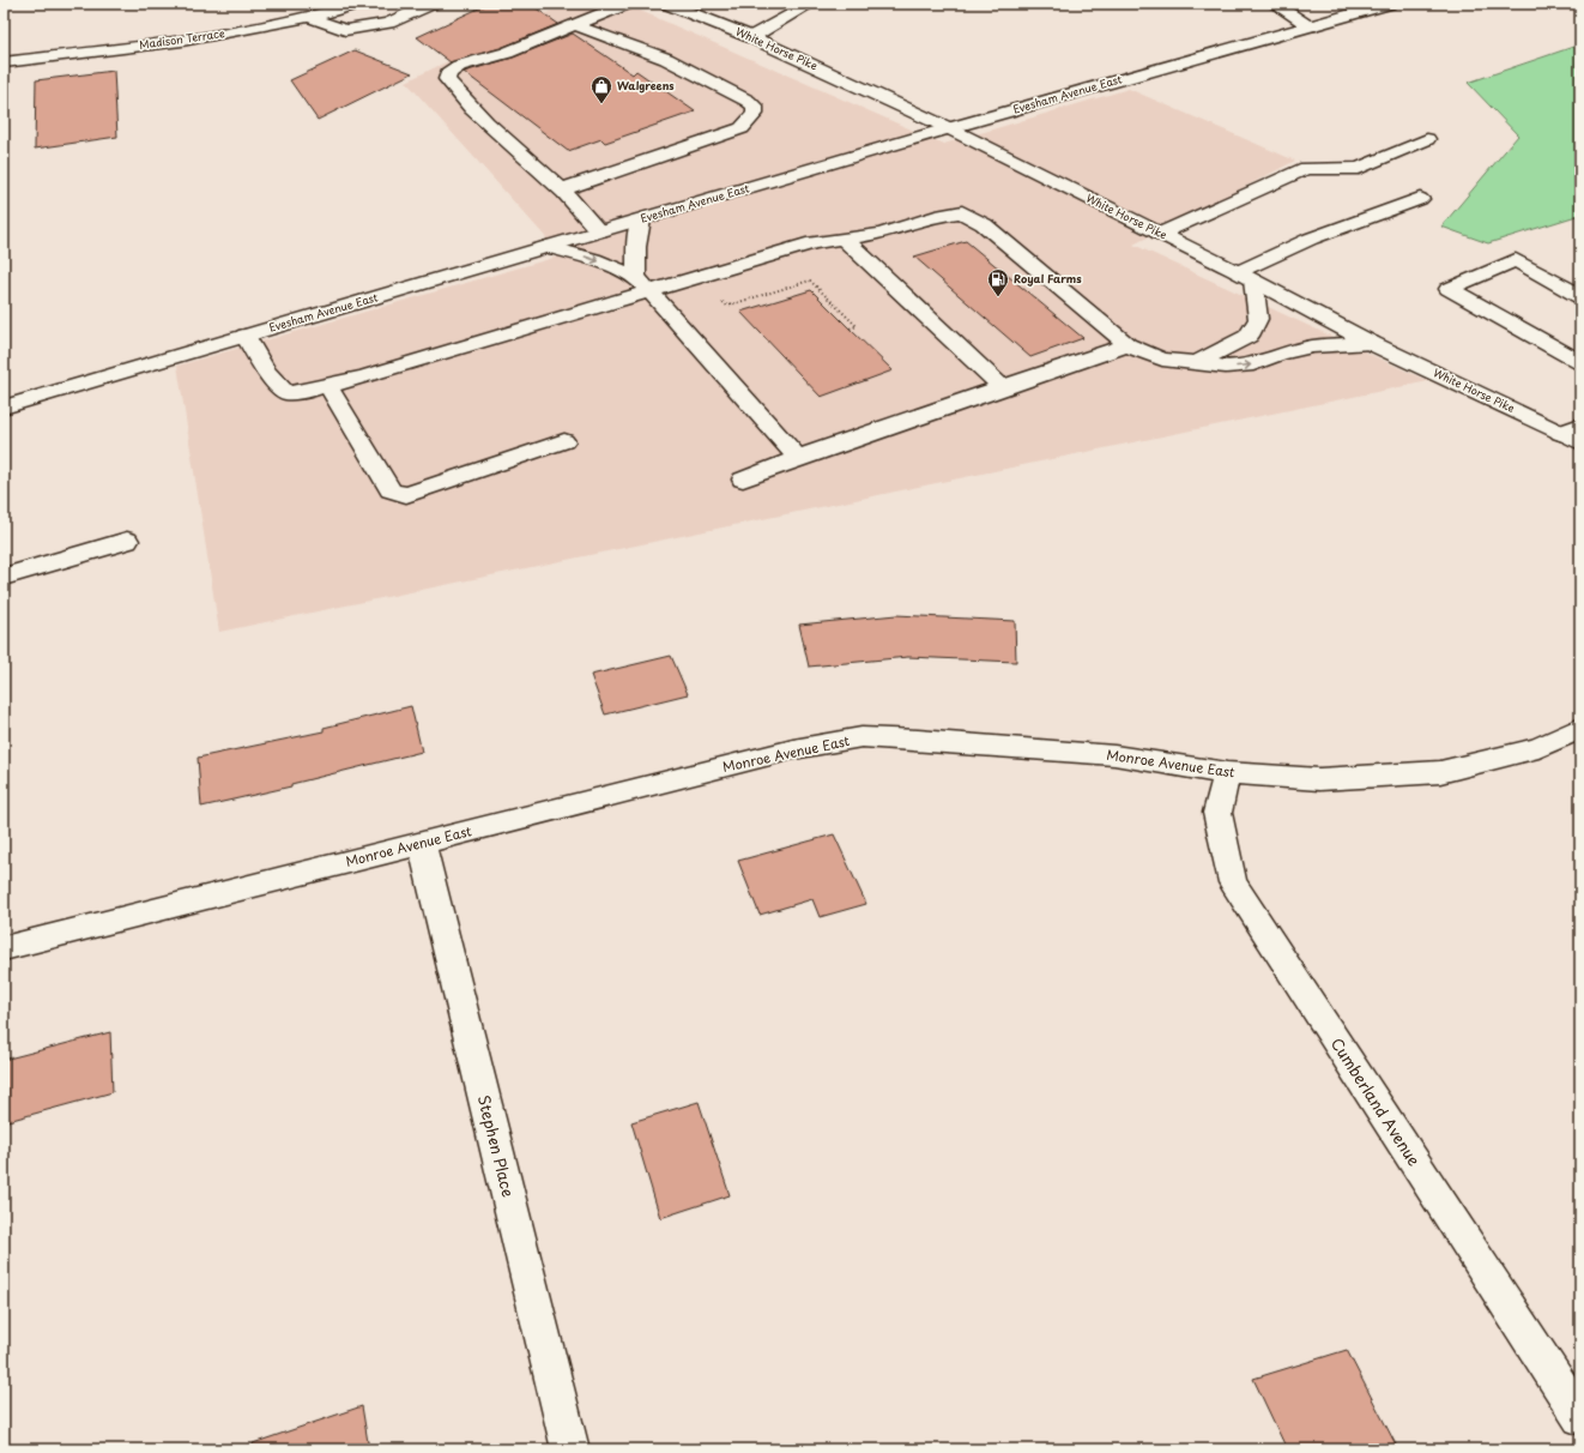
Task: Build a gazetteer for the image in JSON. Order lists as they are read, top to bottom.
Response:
{
  "streets": {
    "main road": [
      "Madison Terrace",
      "White Horse Pike",
      "Evesham Avenue East",
      "Monroe Avenue East",
      "Cumberland Avenue",
      "Stephen Place"
    ]
  },
  "crossings": [
    ["White Horse Pike", "Evesham Avenue East"],
    ["Monroe Avenue East", "Cumberland Avenue"],
    ["Monroe Avenue East", "Stephen Place"]
  ],
  "places": {
    "shop": ["Walgreens"],
    "fuel station": ["Royal Farms"]
  }
}
